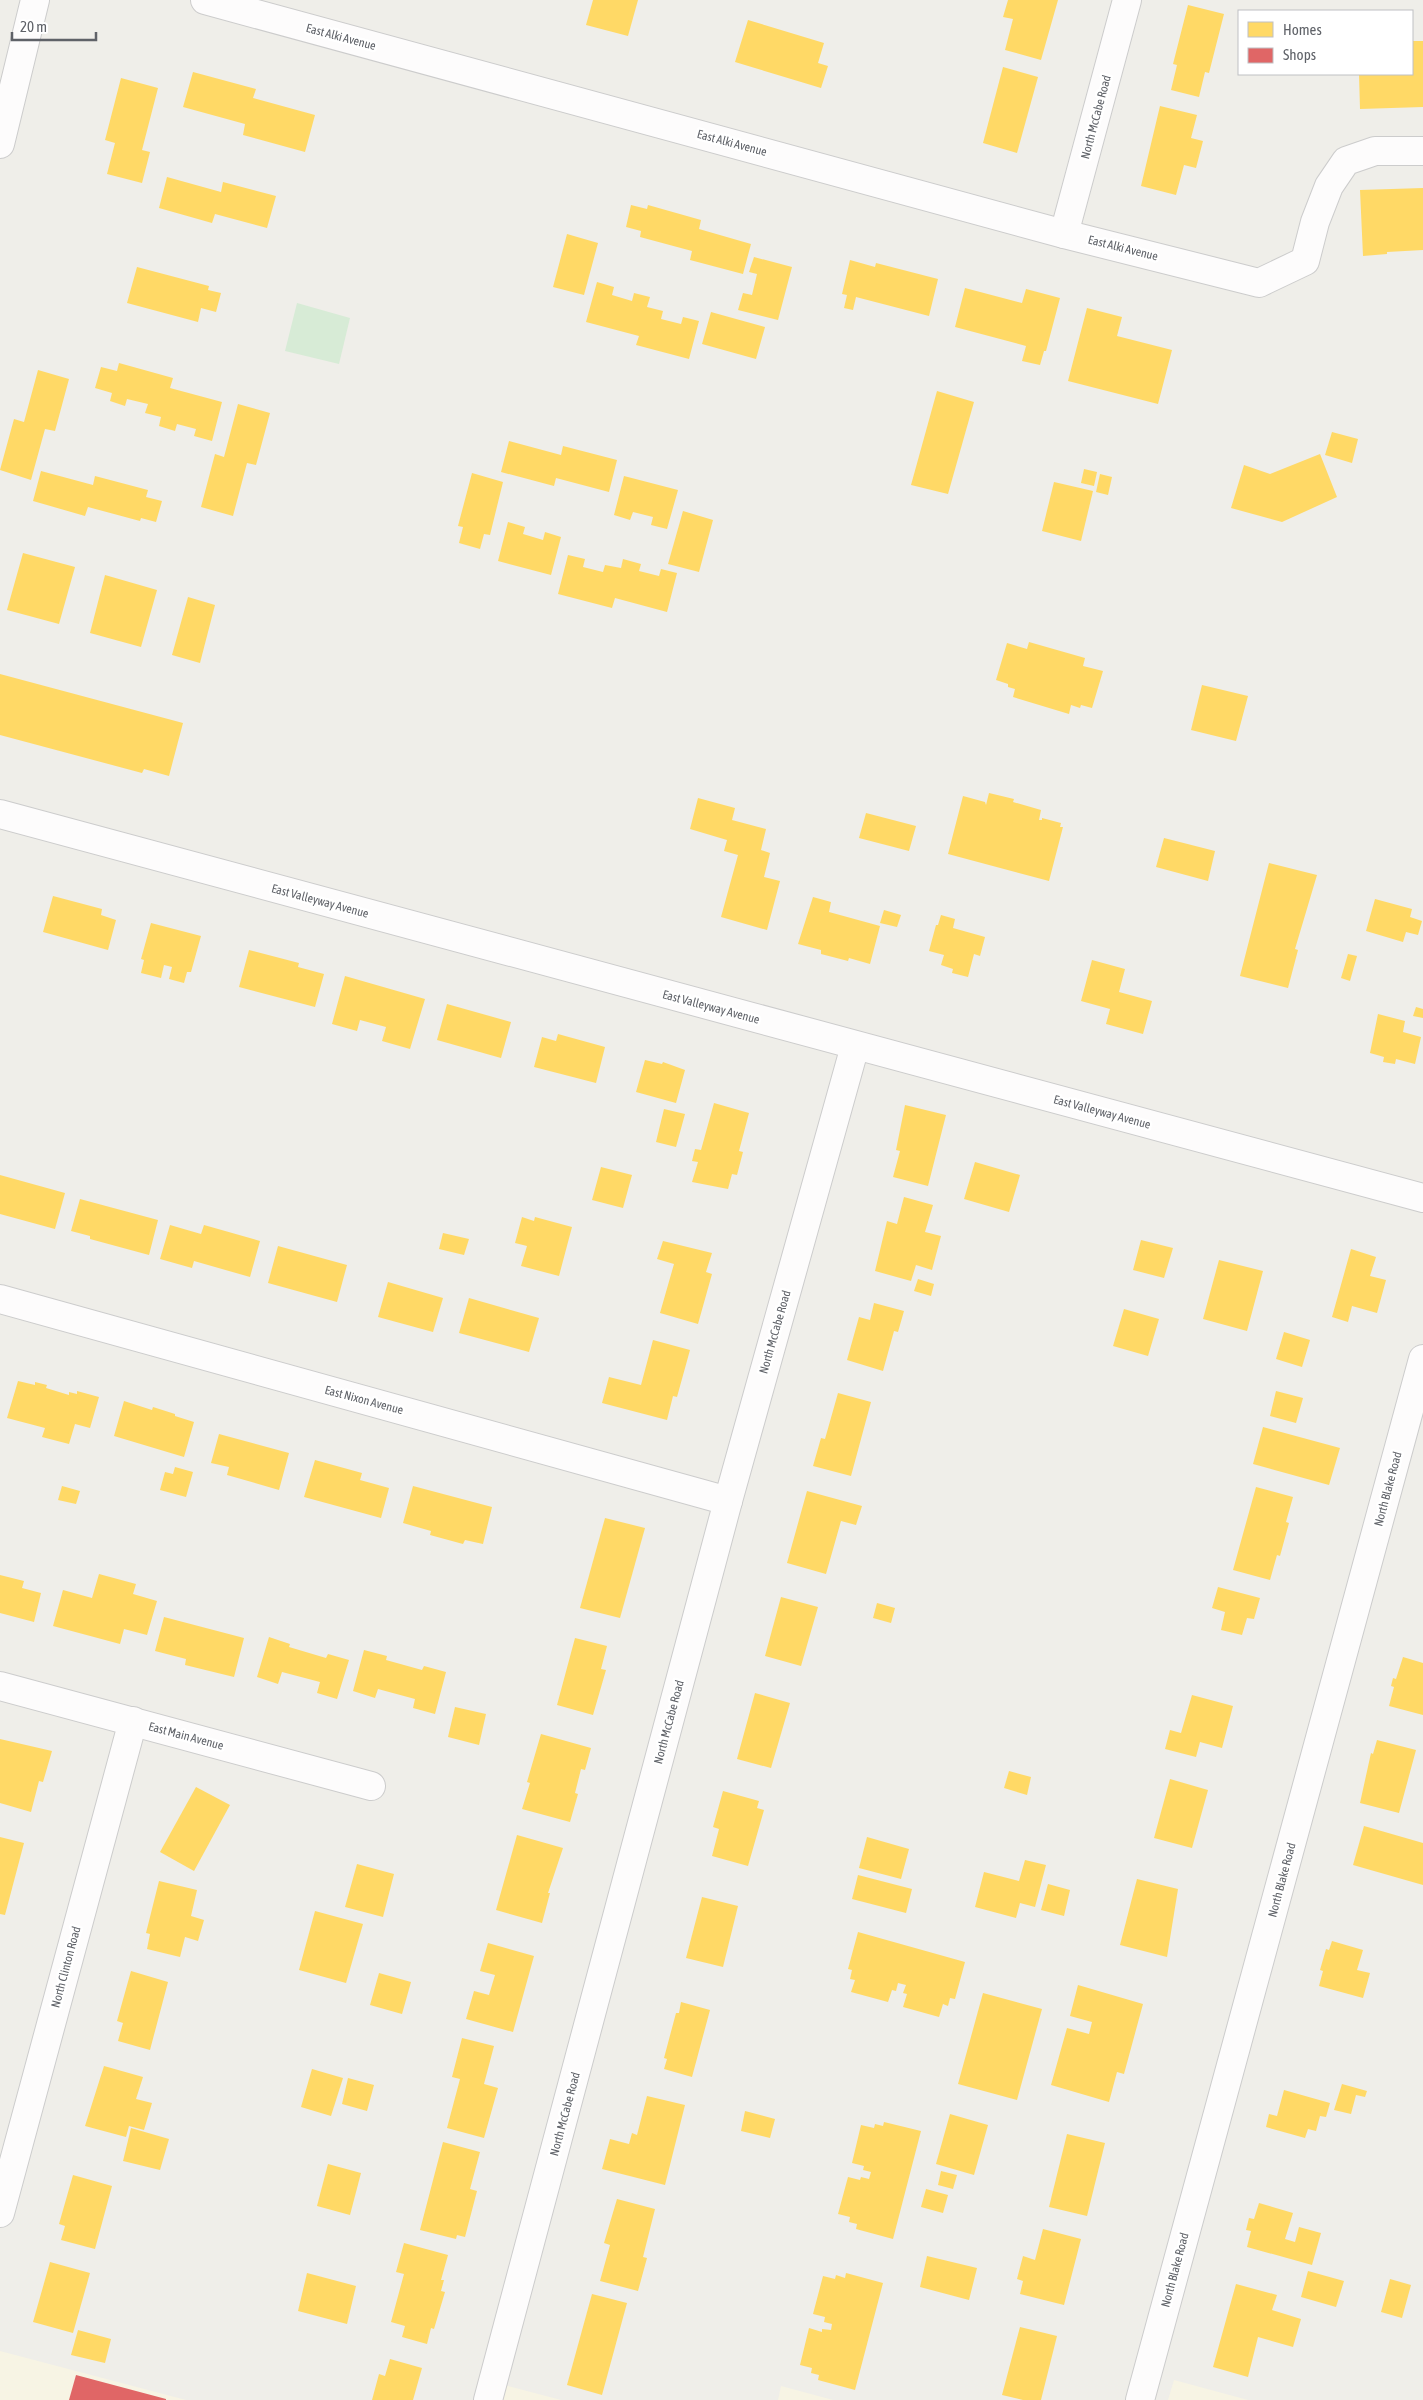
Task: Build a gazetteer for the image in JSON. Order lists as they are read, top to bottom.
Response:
{
  "streets": {
    "street": [
      "East Alki Avenue",
      "North McCabe Road",
      "East Valleyway Avenue",
      "East Nixon Avenue",
      "North Blake Road",
      "East Main Avenue",
      "North Clinton Road"
    ]
  },
  "crossings": [
    ["East Alki Avenue", "North McCabe Road"],
    ["North McCabe Road", "East Valleyway Avenue"],
    ["North McCabe Road", "East Nixon Avenue"],
    ["East Main Avenue", "North Clinton Road"]
  ],
  "legend": ["Homes", "Shops"],
  "scale_bar": "20 m"
}
